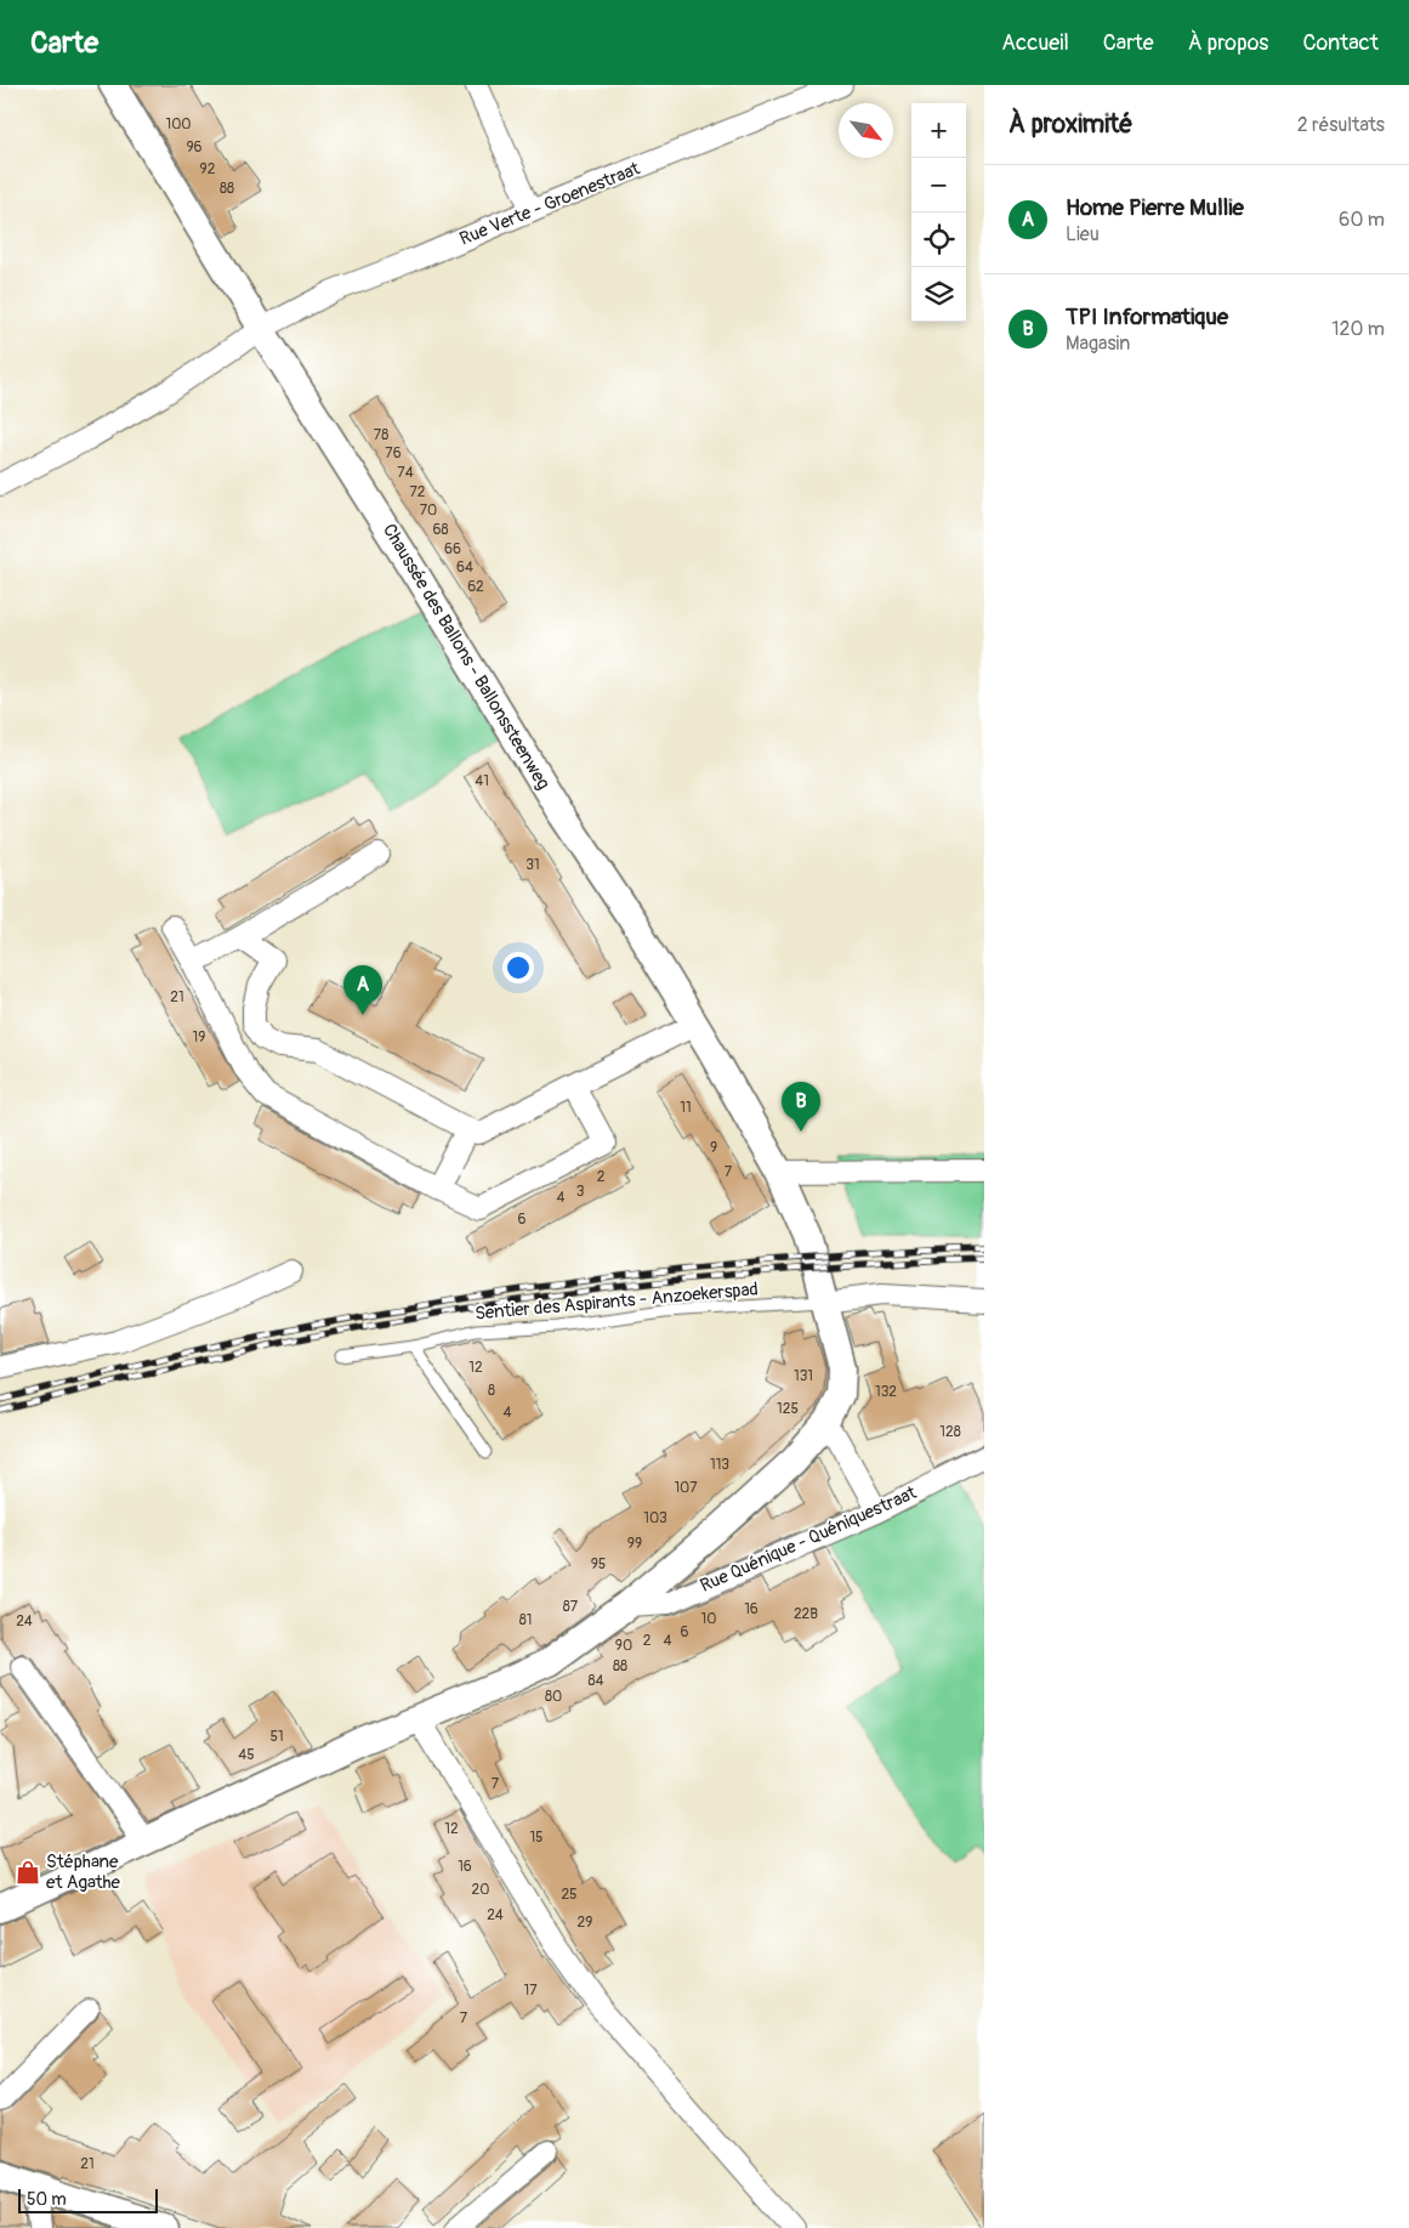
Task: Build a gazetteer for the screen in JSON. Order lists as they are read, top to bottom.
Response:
{
  "streets": {
    "street": ["Rue Verte - Groenestraat", "Chaussée des Ballons - Ballonssteenweg", "Rue Quénique - Quéniquestraat"],
    "lane": ["Sentier des Aspirants - Anzoekerspad"]
  },
  "crossings": [
    ["Rue Verte - Groenestraat", "Chaussée des Ballons - Ballonssteenweg"],
    ["Chaussée des Ballons - Ballonssteenweg", "Sentier des Aspirants - Anzoekerspad"],
    ["Chaussée des Ballons - Ballonssteenweg", "Rue Quénique - Quéniquestraat"]
  ],
  "places": {
    "shop": ["Stéphane et Agathe"]
  },
  "house_numbers": [
    "100",
    "96",
    "92",
    "88",
    "78",
    "76",
    "74",
    "72",
    "70",
    "68",
    "66",
    "64",
    "62",
    "41",
    "31",
    "21",
    "19",
    "11",
    "9",
    "7",
    "2",
    "3",
    "4",
    "6",
    "12",
    "131",
    "8",
    "132",
    "125",
    "4",
    "128",
    "113",
    "107",
    "103",
    "99",
    "95",
    "87",
    "16",
    "22B",
    "10",
    "81",
    "24",
    "6",
    "2",
    "4",
    "90",
    "88",
    "84",
    "80",
    "51",
    "45",
    "7",
    "12",
    "15",
    "16",
    "20",
    "25",
    "24",
    "29",
    "17",
    "7",
    "21"
  ],
  "scale_bar": "50 m",
  "north": "bottom right",
  "page": {
    "header": "Carte",
    "nav": [
      "Accueil",
      "Carte",
      "À propos",
      "Contact"
    ],
    "heading": ["À proximité", "2 résultats"],
    "map_buttons": ["+", "−"],
    "list": [
      {
        "mark": "A",
        "name": "Home Pierre Mullie",
        "note": "Lieu",
        "value": "60 m"
      },
      {
        "mark": "B",
        "name": "TPI Informatique",
        "note": "Magasin",
        "value": "120 m"
      }
    ],
    "pins": ["A", "B"],
    "scale": "50 m"
  }
}
